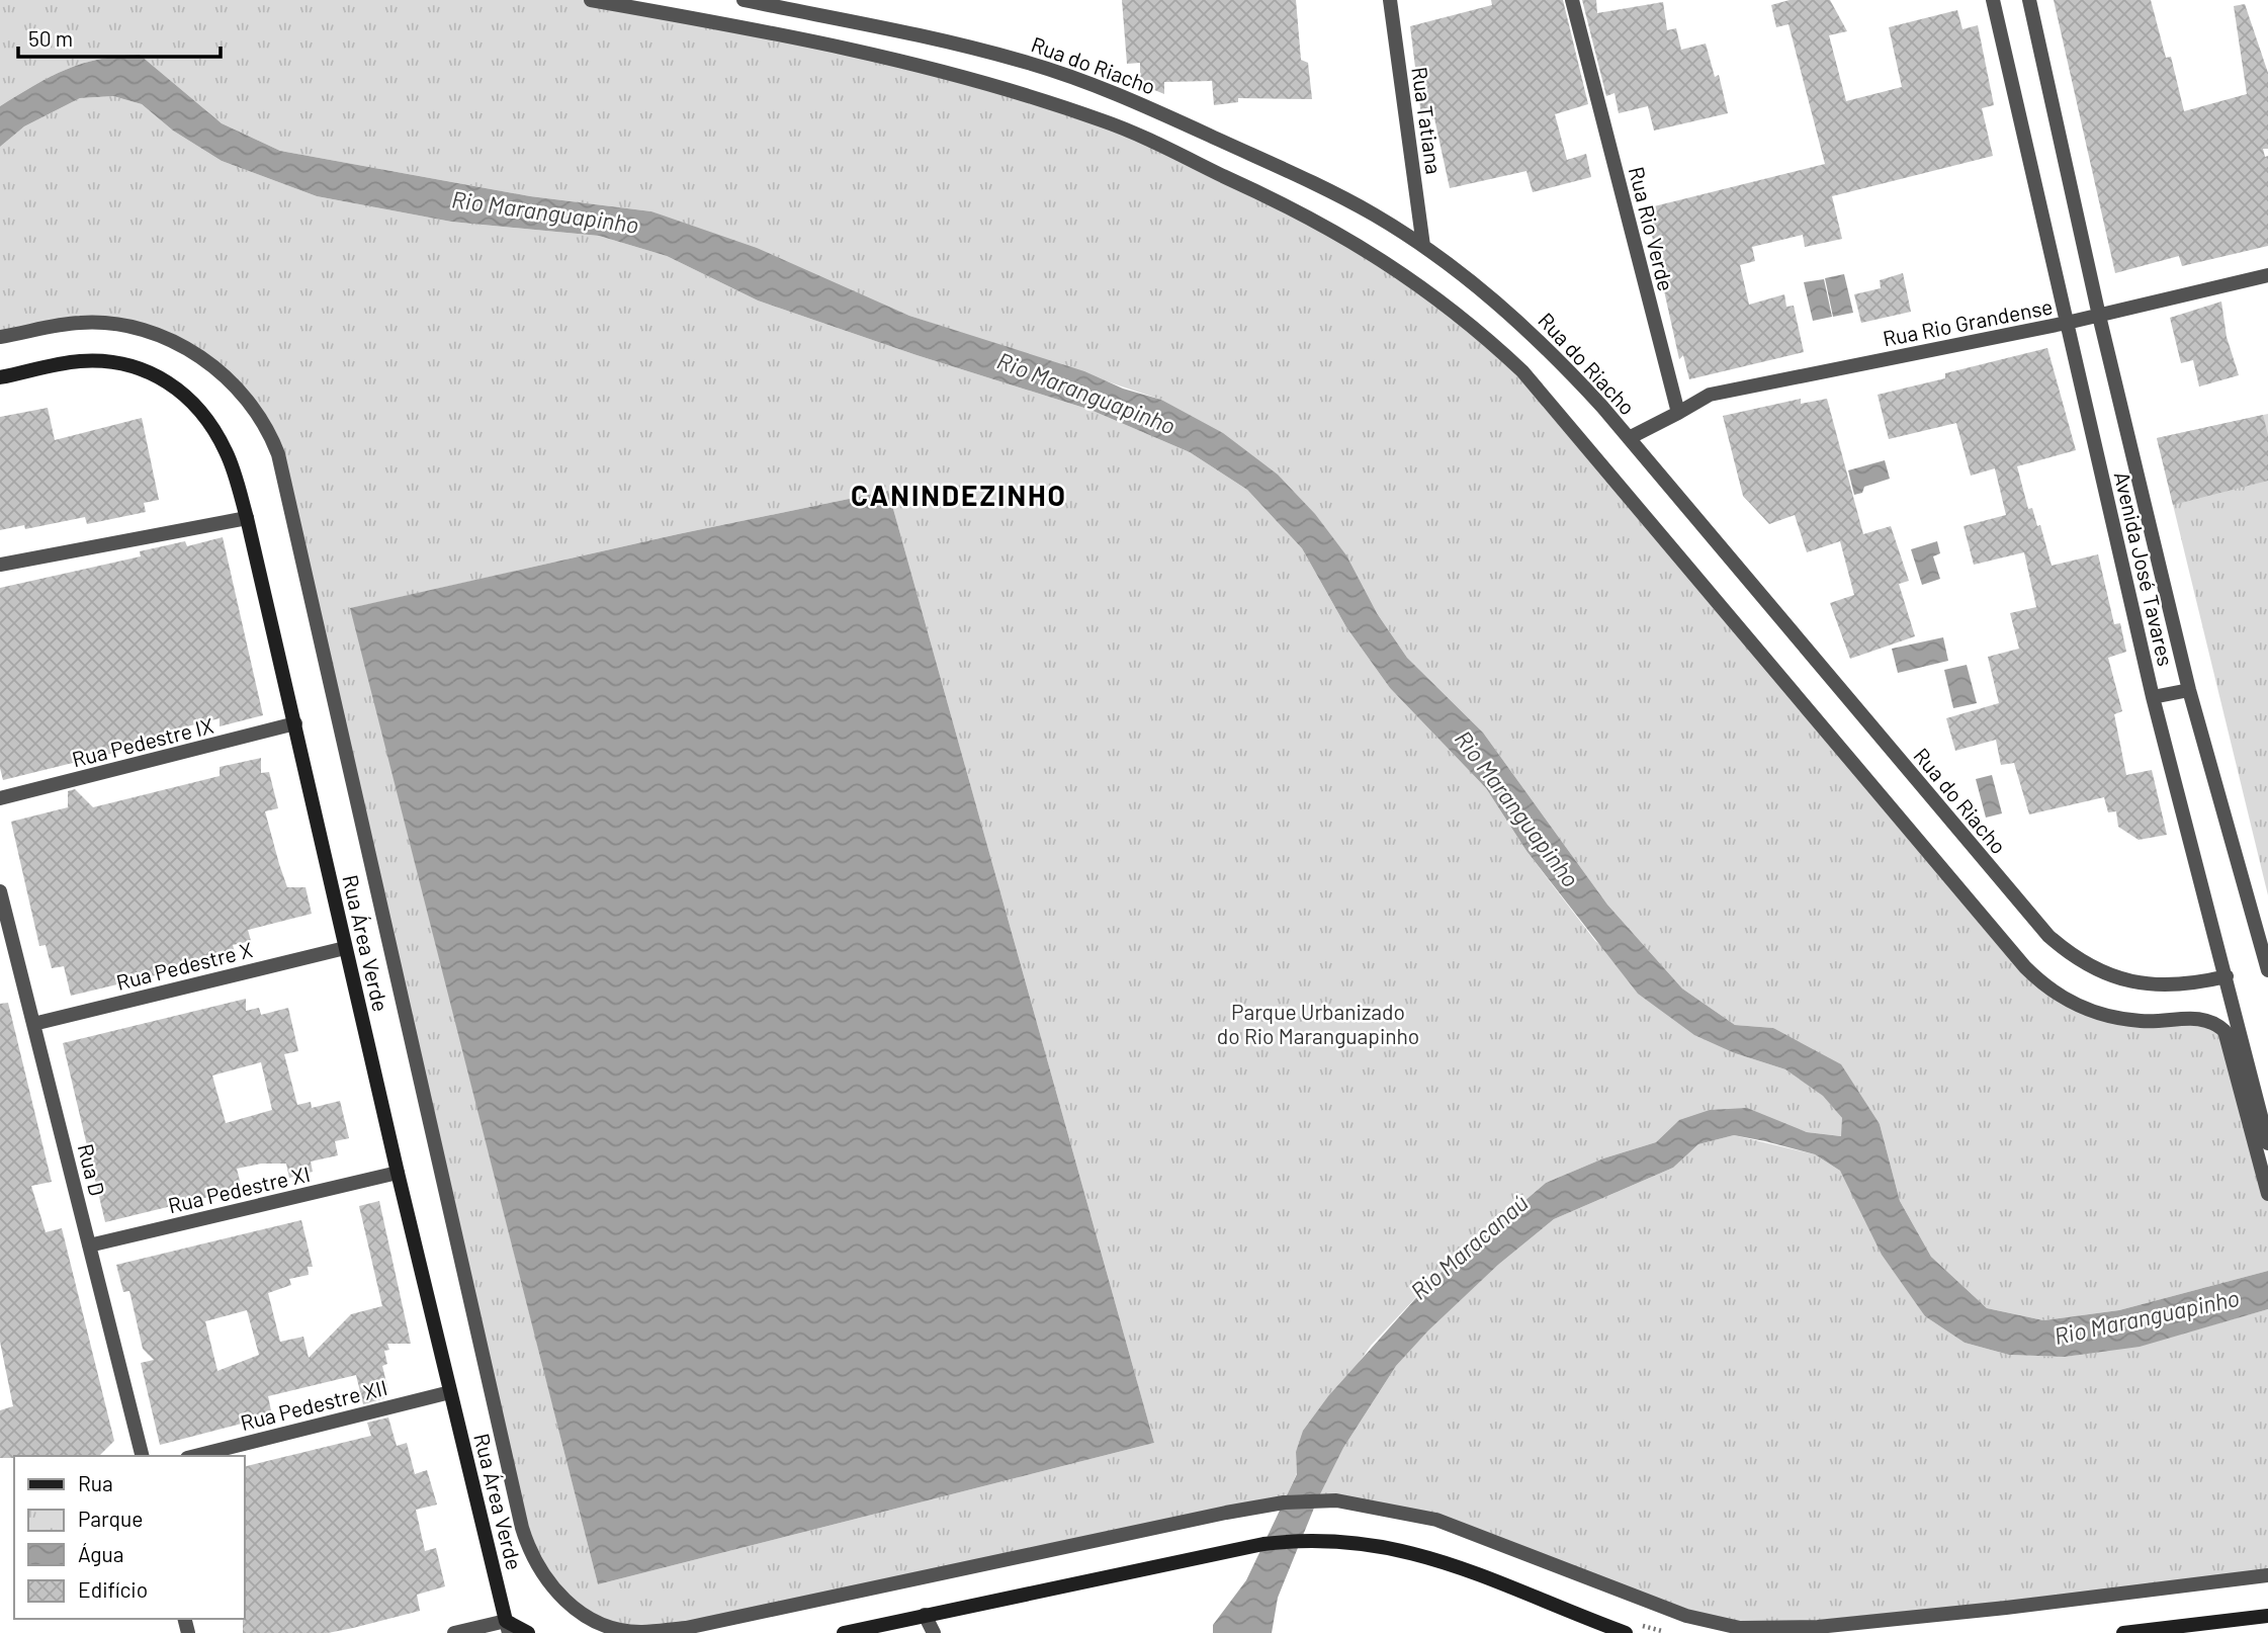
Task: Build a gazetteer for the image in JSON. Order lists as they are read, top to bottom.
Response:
{
  "streets": {
    "main road": ["Rua Área Verde"],
    "street": [
      "Rua do Riacho",
      "Rua Tatiana",
      "Rua Rio Verde",
      "Rua Rio Grandense",
      "Avenida José Tavares",
      "Rua Pedestre IX",
      "Rua Pedestre X",
      "Rua D",
      "Rua Pedestre XI",
      "Rua Pedestre XII"
    ]
  },
  "crossings": [
    ["Rua do Riacho", "Rua Tatiana"],
    ["Rua do Riacho", "Avenida José Tavares"],
    ["Rua Rio Verde", "Rua Rio Grandense"],
    ["Rua Rio Grandense", "Avenida José Tavares"],
    ["Rua Pedestre IX", "Rua Área Verde"],
    ["Rua Área Verde", "Rua Pedestre X"],
    ["Rua Área Verde", "Rua Pedestre XI"],
    ["Rua Área Verde", "Rua Pedestre XII"],
    ["Rua Pedestre X", "Rua D"],
    ["Rua D", "Rua Pedestre XI"]
  ],
  "districts": ["CANINDEZINHO"],
  "water": ["Rio Maranguapinho", "Rio Maracanaú"],
  "parks": ["Parque Urbanizado do Rio Maranguapinho"],
  "legend": [
    "Rua",
    "Parque",
    "Água",
    "Edifício"
  ],
  "scale_bar": "50 m"
}
